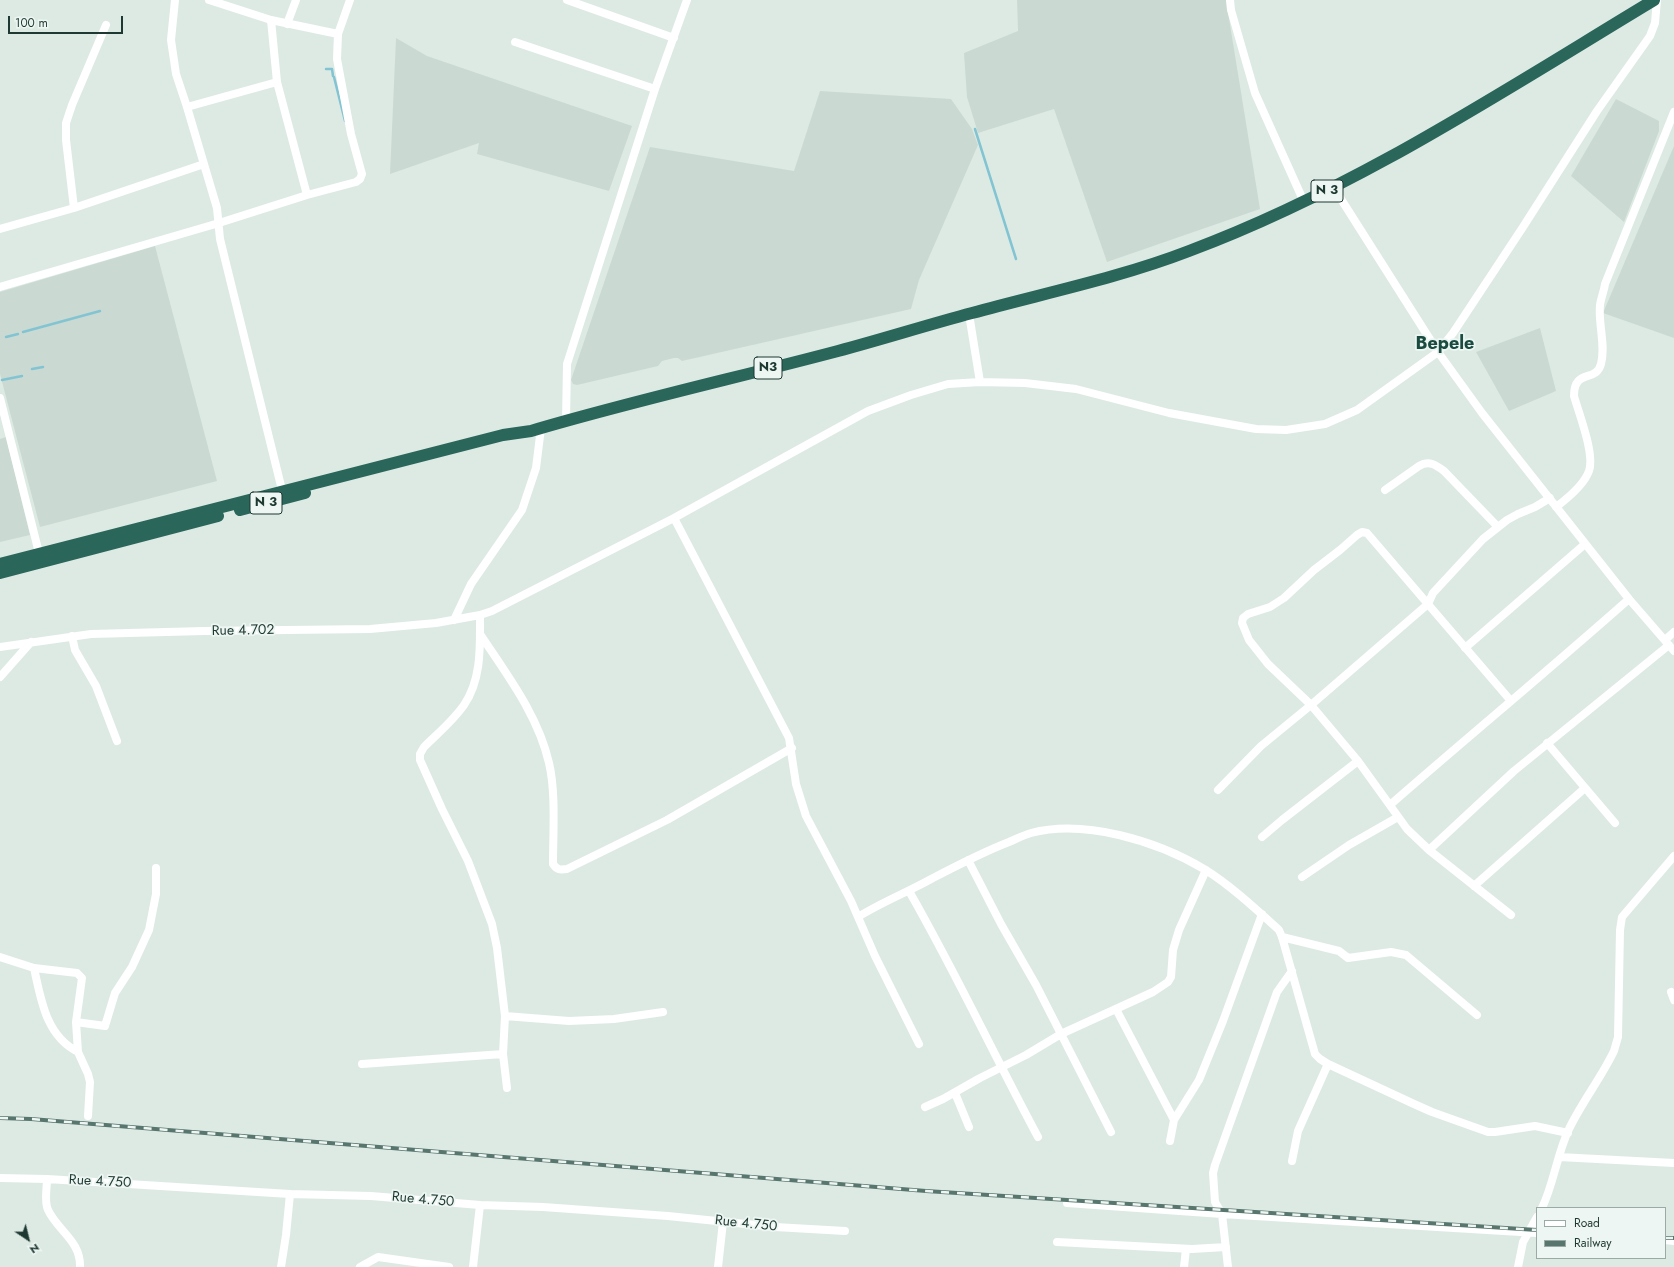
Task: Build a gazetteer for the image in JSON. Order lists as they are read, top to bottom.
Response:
{
  "streets": {
    "highway": ["N 3", "N3"],
    "street": ["Rue 4.702", "Rue 4.750"]
  },
  "crossings": [
    ["N 3", "N3"],
    ["N 3", "Rue 4.702"]
  ],
  "districts": ["Bepele"],
  "legend": ["Road", "Railway"],
  "scale_bar": "100 m",
  "north": "bottom right"
}
